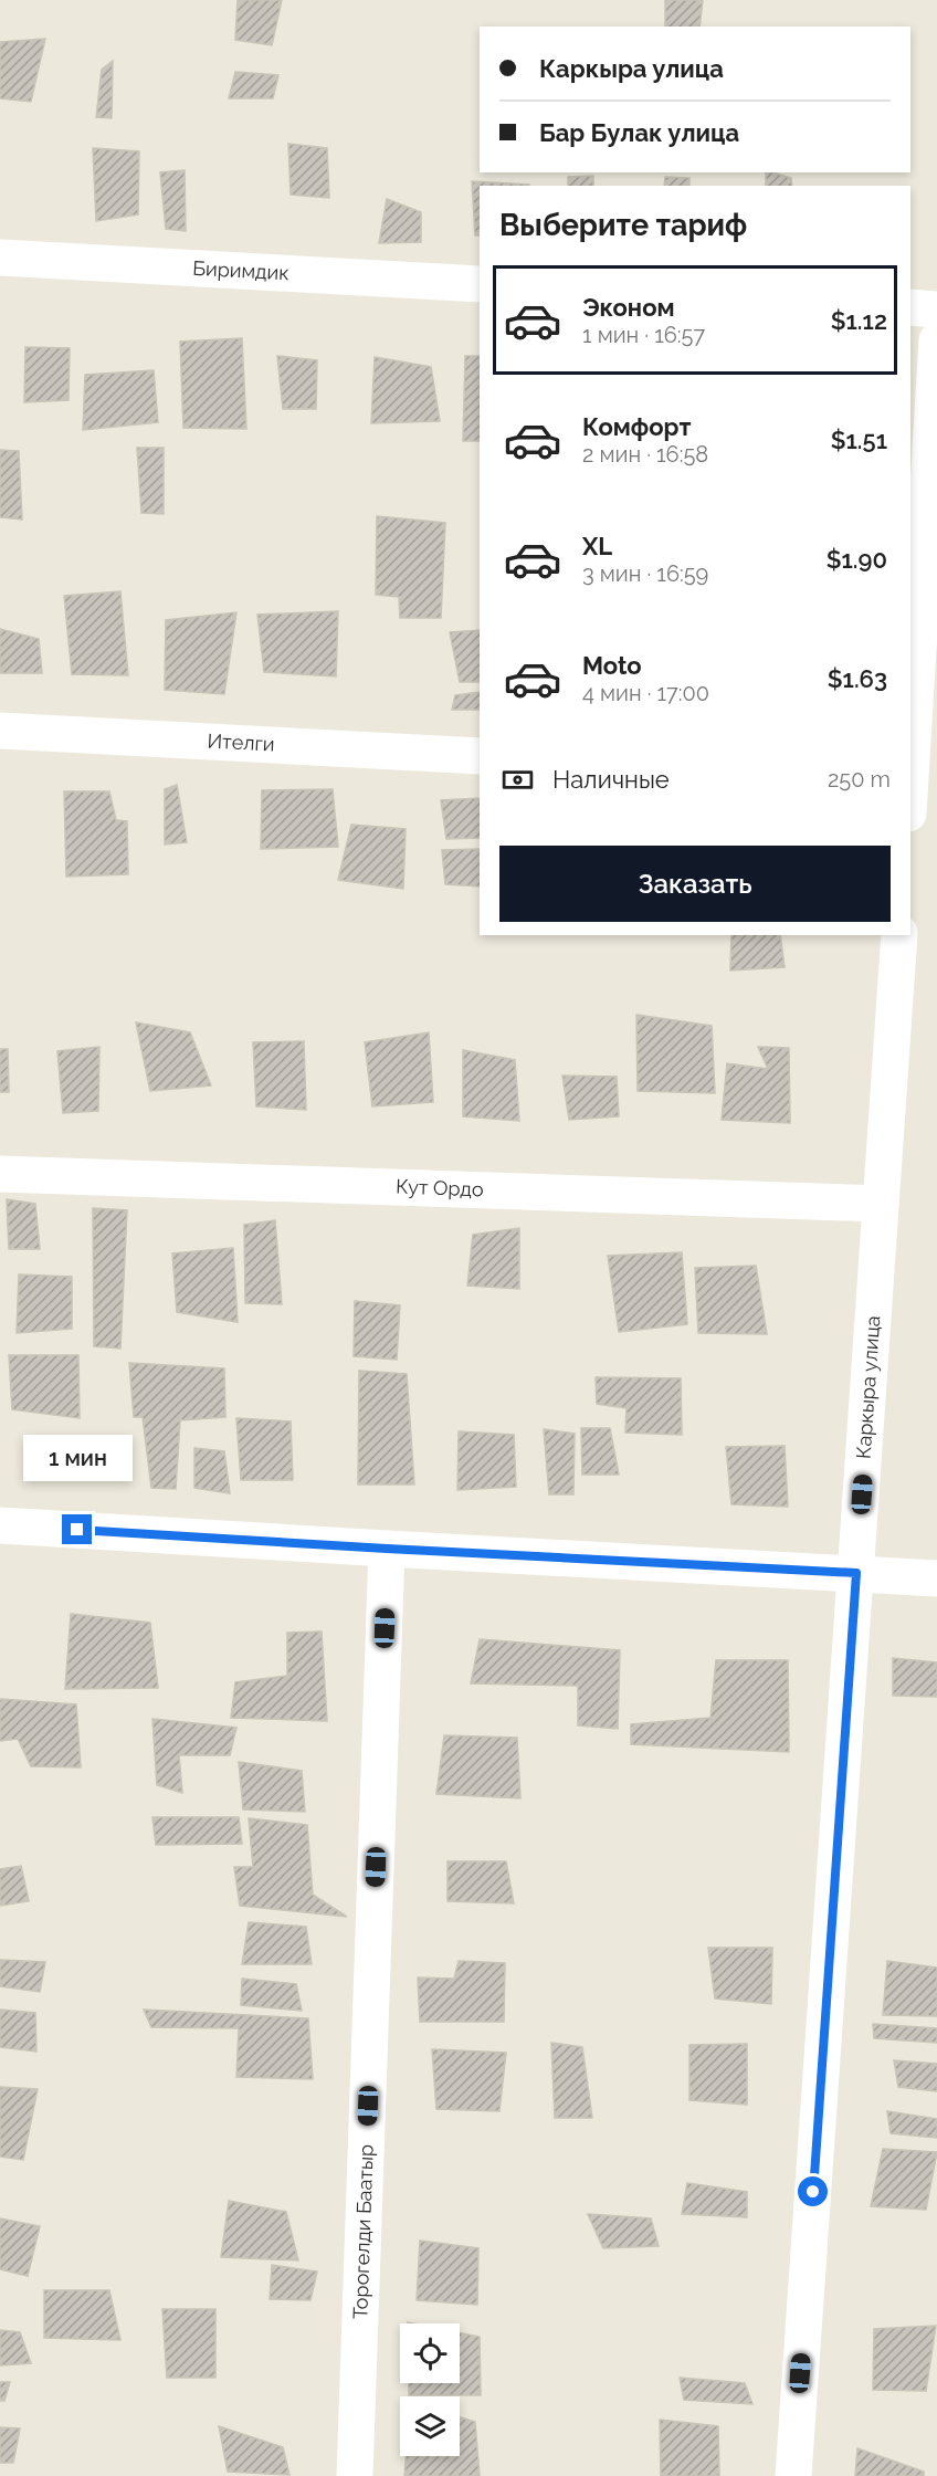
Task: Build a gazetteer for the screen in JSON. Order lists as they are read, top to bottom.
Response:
{
  "streets": {
    "street": [
      "Биримдик",
      "Ителги",
      "Кут Ордо",
      "Каркыра улица",
      "Торогелди Баатыр"
    ]
  },
  "crossings": [
    ["Кут Ордо", "Каркыра улица"]
  ],
  "page": {
    "banner": ["Каркыра улица", "Бар Булак улица"],
    "heading": "Выберите тариф",
    "list": [
      {
        "name": "Эконом",
        "note": "1 мин · 16:57",
        "value": "$1.12"
      },
      {
        "name": "Комфорт",
        "note": "2 мин · 16:58",
        "value": "$1.51"
      },
      {
        "name": "XL",
        "note": "3 мин · 16:59",
        "value": "$1.90"
      },
      {
        "name": "Moto",
        "note": "4 мин · 17:00",
        "value": "$1.63"
      }
    ],
    "pay": ["Наличные", "250 m"],
    "buttons": "Заказать",
    "bubble": "1 мин"
  }
}
